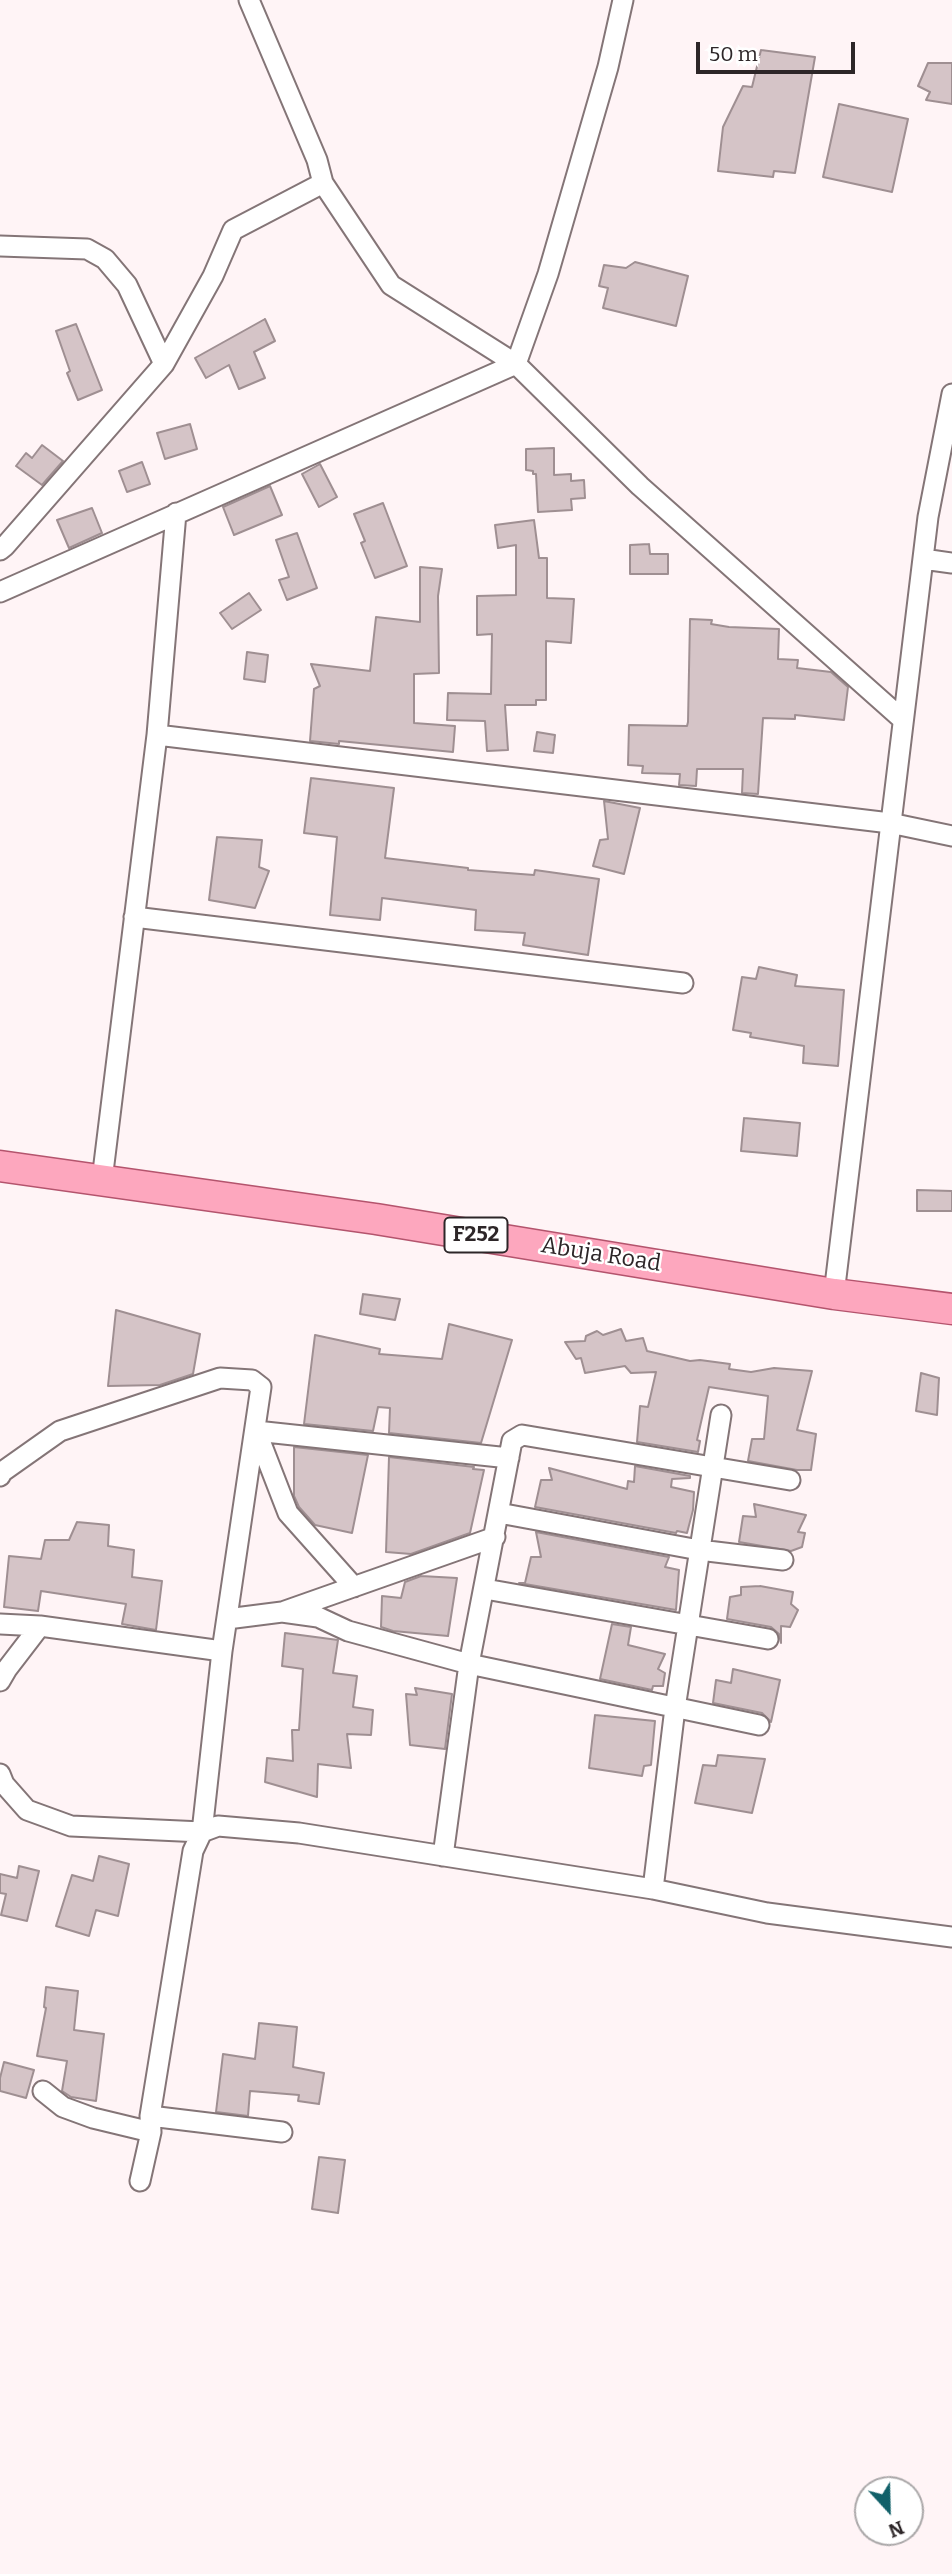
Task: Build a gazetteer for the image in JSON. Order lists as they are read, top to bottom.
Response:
{
  "streets": {
    "main road": ["F252", "Abuja Road"]
  },
  "scale_bar": "50 m",
  "north": "bottom"
}
